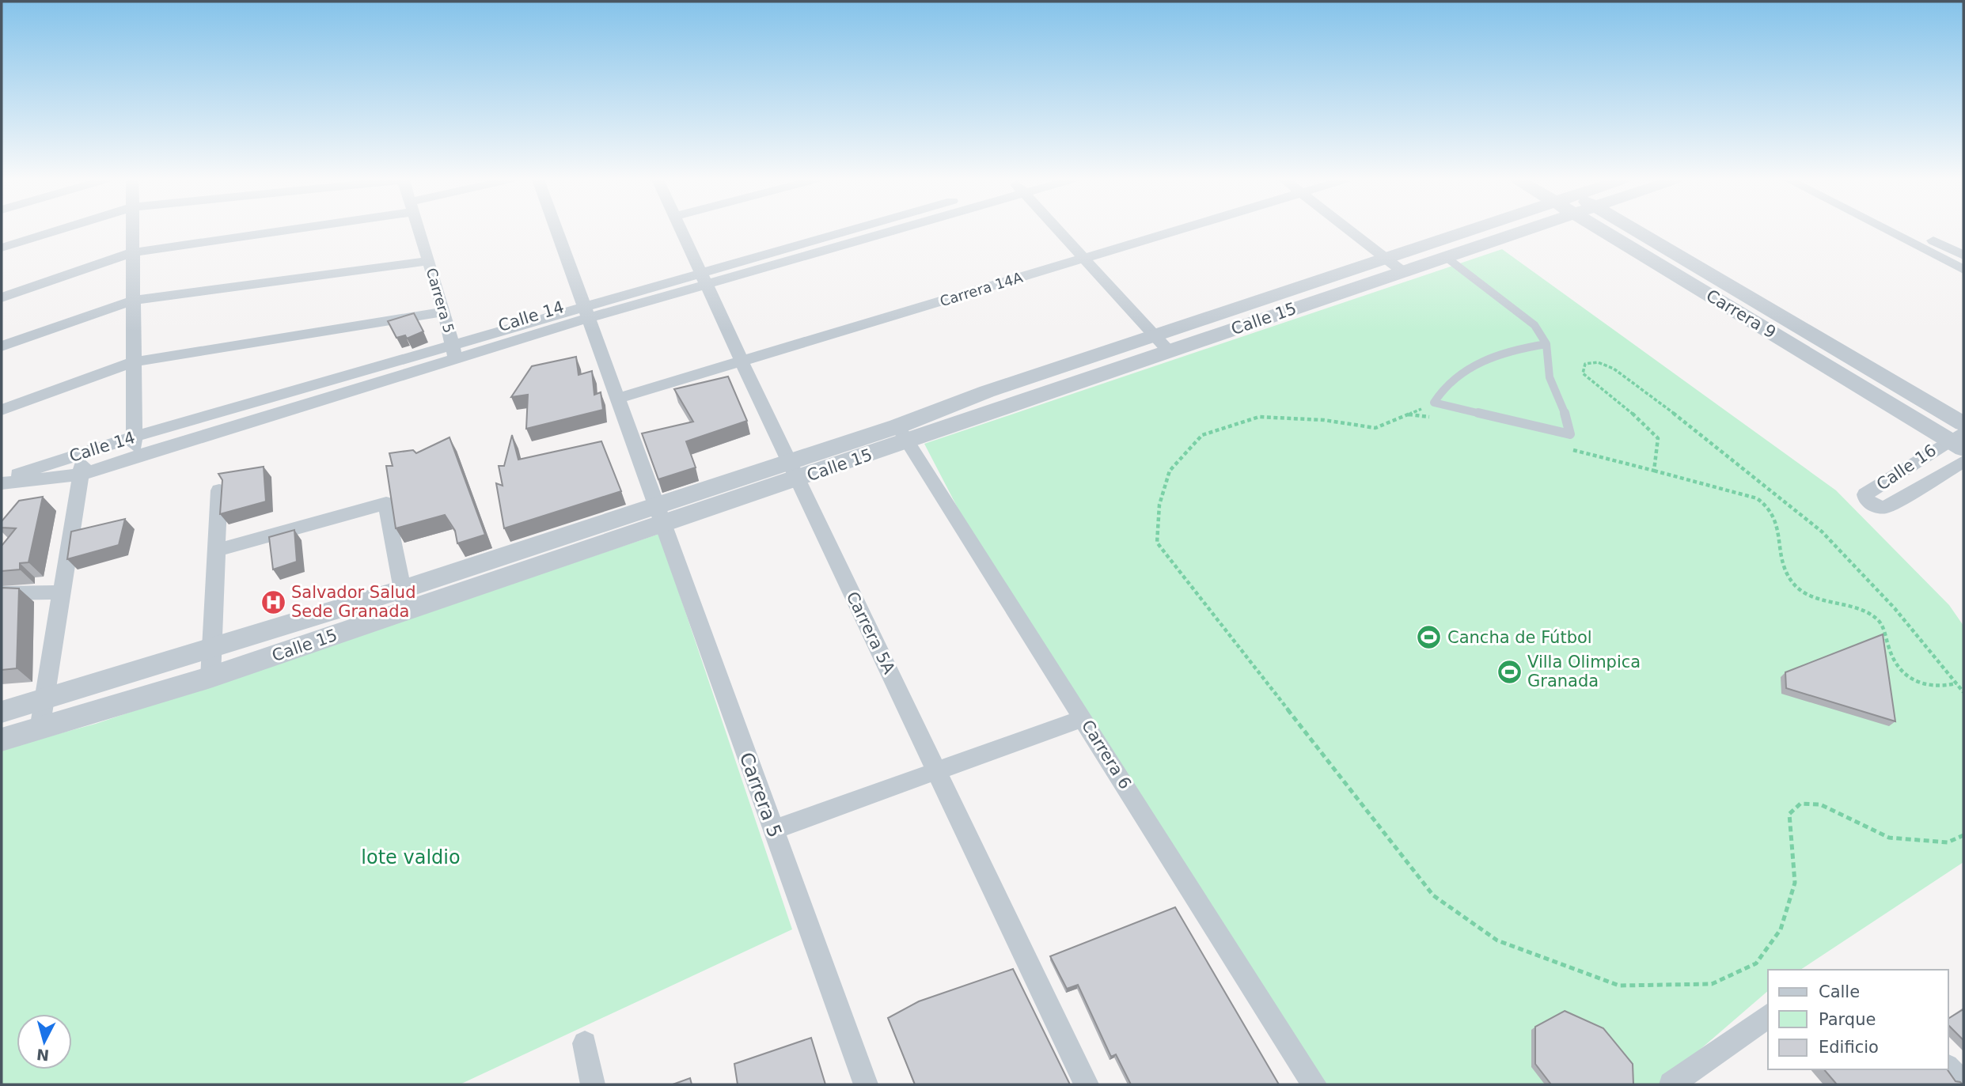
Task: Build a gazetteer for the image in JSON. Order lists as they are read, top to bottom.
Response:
{
  "streets": {
    "street": [
      "Carrera 14A",
      "Carrera 5",
      "Carrera 9",
      "Calle 14",
      "Calle 15",
      "Calle 16",
      "Carrera 5A",
      "Carrera 6"
    ]
  },
  "crossings": [
    ["Carrera 14A", "Carrera 5"],
    ["Carrera 14A", "Carrera 5A"],
    ["Carrera 5", "Calle 14"],
    ["Carrera 5", "Calle 15"],
    ["Carrera 9", "Calle 16"],
    ["Calle 14", "Carrera 5A"],
    ["Calle 15", "Carrera 5A"],
    ["Calle 15", "Carrera 6"]
  ],
  "parks": ["lote valdio"],
  "places": {
    "hospital": ["Salvador Salud Sede Granada"],
    "sports": ["Cancha de Fútbol", "Villa Olimpica Granada"]
  },
  "legend": ["Calle", "Parque", "Edificio"],
  "north": "bottom"
}
